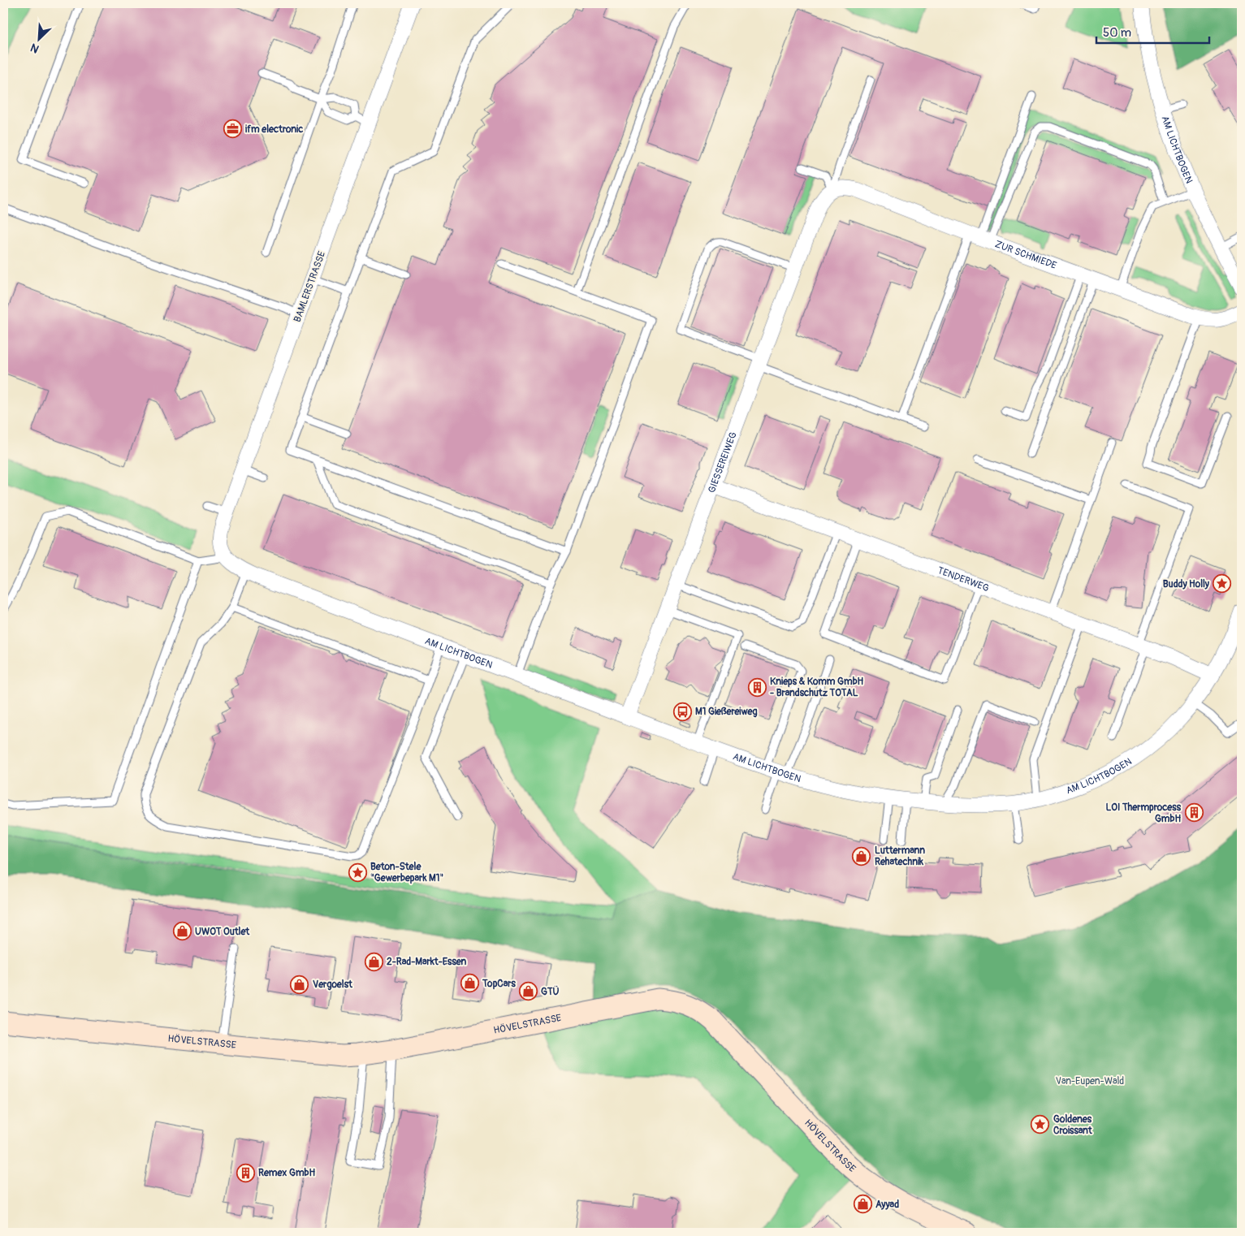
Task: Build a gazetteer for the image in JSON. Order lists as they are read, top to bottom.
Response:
{
  "streets": {
    "main road": ["HÖVELSTRASSE"],
    "street": [
      "AM LICHTBOGEN",
      "ZUR SCHMIEDE",
      "BAMLERSTRASSE",
      "GIESSEREIWEG",
      "TENDERWEG"
    ]
  },
  "crossings": [
    ["AM LICHTBOGEN", "BAMLERSTRASSE"],
    ["AM LICHTBOGEN", "GIESSEREIWEG"],
    ["AM LICHTBOGEN", "TENDERWEG"],
    ["ZUR SCHMIEDE", "GIESSEREIWEG"],
    ["GIESSEREIWEG", "TENDERWEG"]
  ],
  "parks": ["Van-Eupen-Wald"],
  "places": {
    "office": ["ifm electronic"],
    "place": ["Buddy Holly", "Beton-Stele \"Gewerbepark M1\"", "Goldenes Croissant"],
    "building": ["Knieps & Komm GmbH - Brandschutz TOTAL", "LOI Thermprocess GmbH", "Remex GmbH"],
    "bus stop": ["M1 Gießereiweg"],
    "shop": [
      "Luttermann Rehatechnik",
      "UWOT Outlet",
      "2-Rad-Markt-Essen",
      "TopCars",
      "Vergoelst",
      "GTÜ",
      "Ayyad"
    ]
  },
  "scale_bar": "50 m",
  "north": "bottom left"
}
